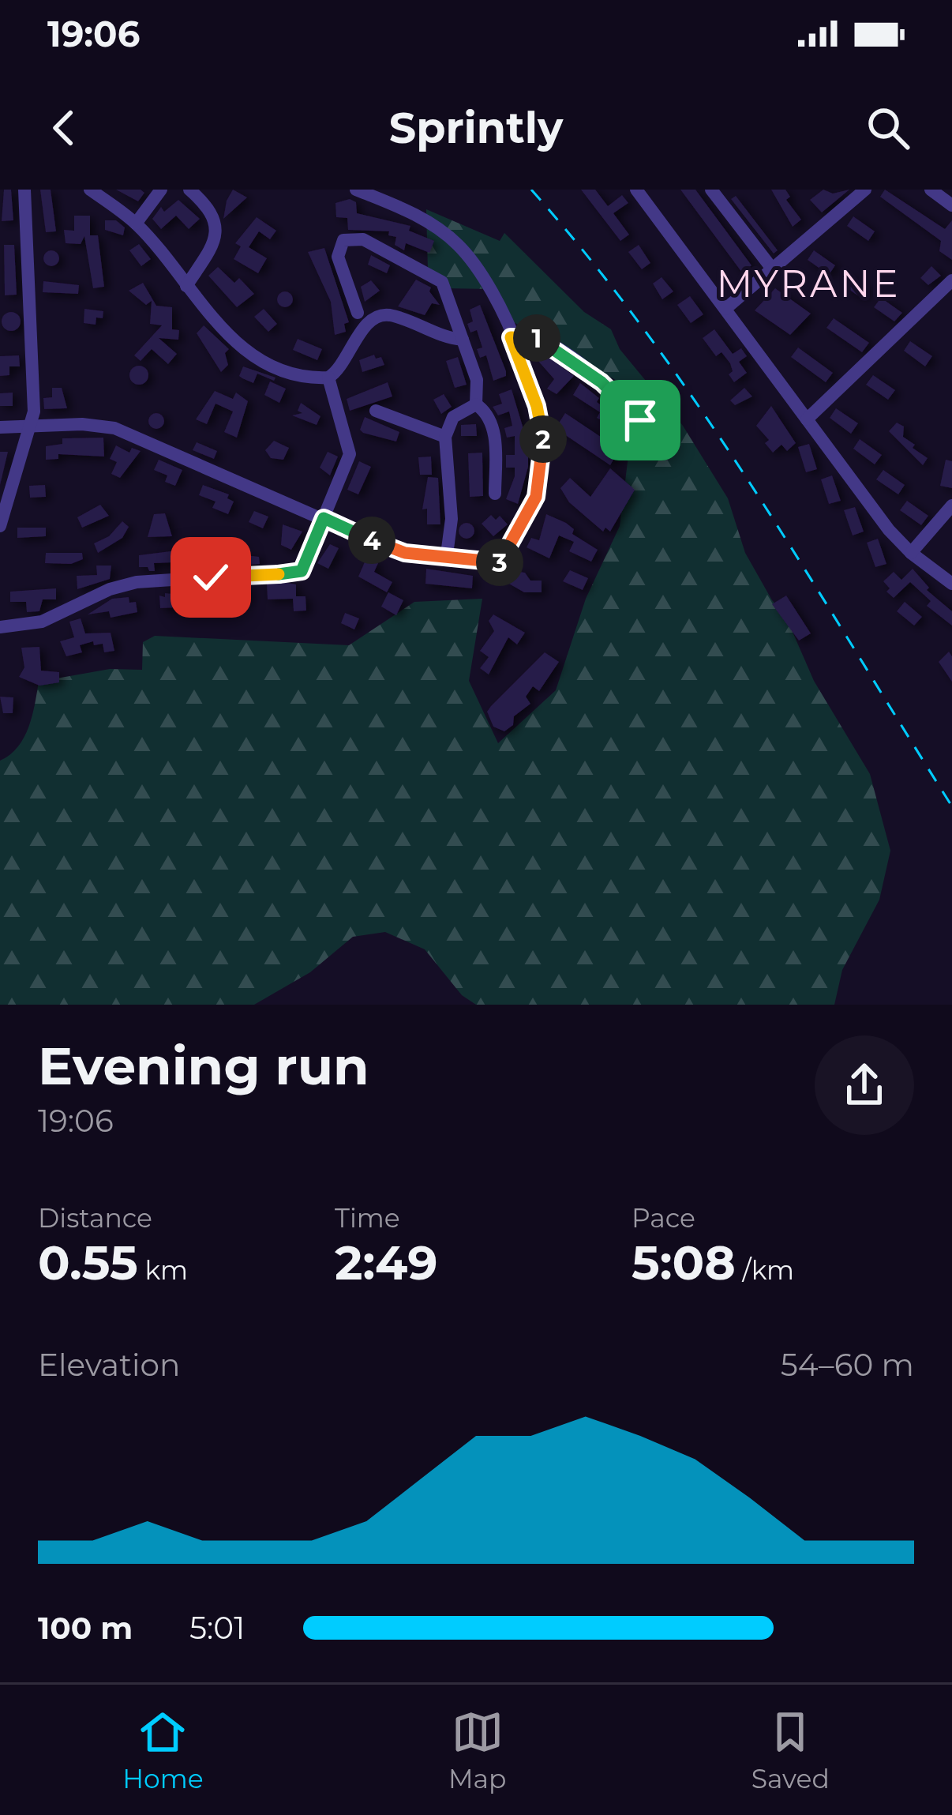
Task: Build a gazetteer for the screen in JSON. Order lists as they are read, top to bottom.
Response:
{
  "districts": ["MYRANE"],
  "page": {
    "status": "19:06",
    "header": "Sprintly",
    "pins": [
      "1",
      "2",
      "4",
      "3"
    ],
    "heading": ["Evening run", "19:06"],
    "stats": [
      ["Distance", "0.55 km"],
      ["Time", "2:49"],
      ["Pace", "5:08 /km"]
    ],
    "chart": ["Elevation", "54–60 m"],
    "list": [
      {
        "name": "100 m",
        "note": "5:01"
      }
    ],
    "tabs": ["Home", "Map", "Saved"]
  }
}
